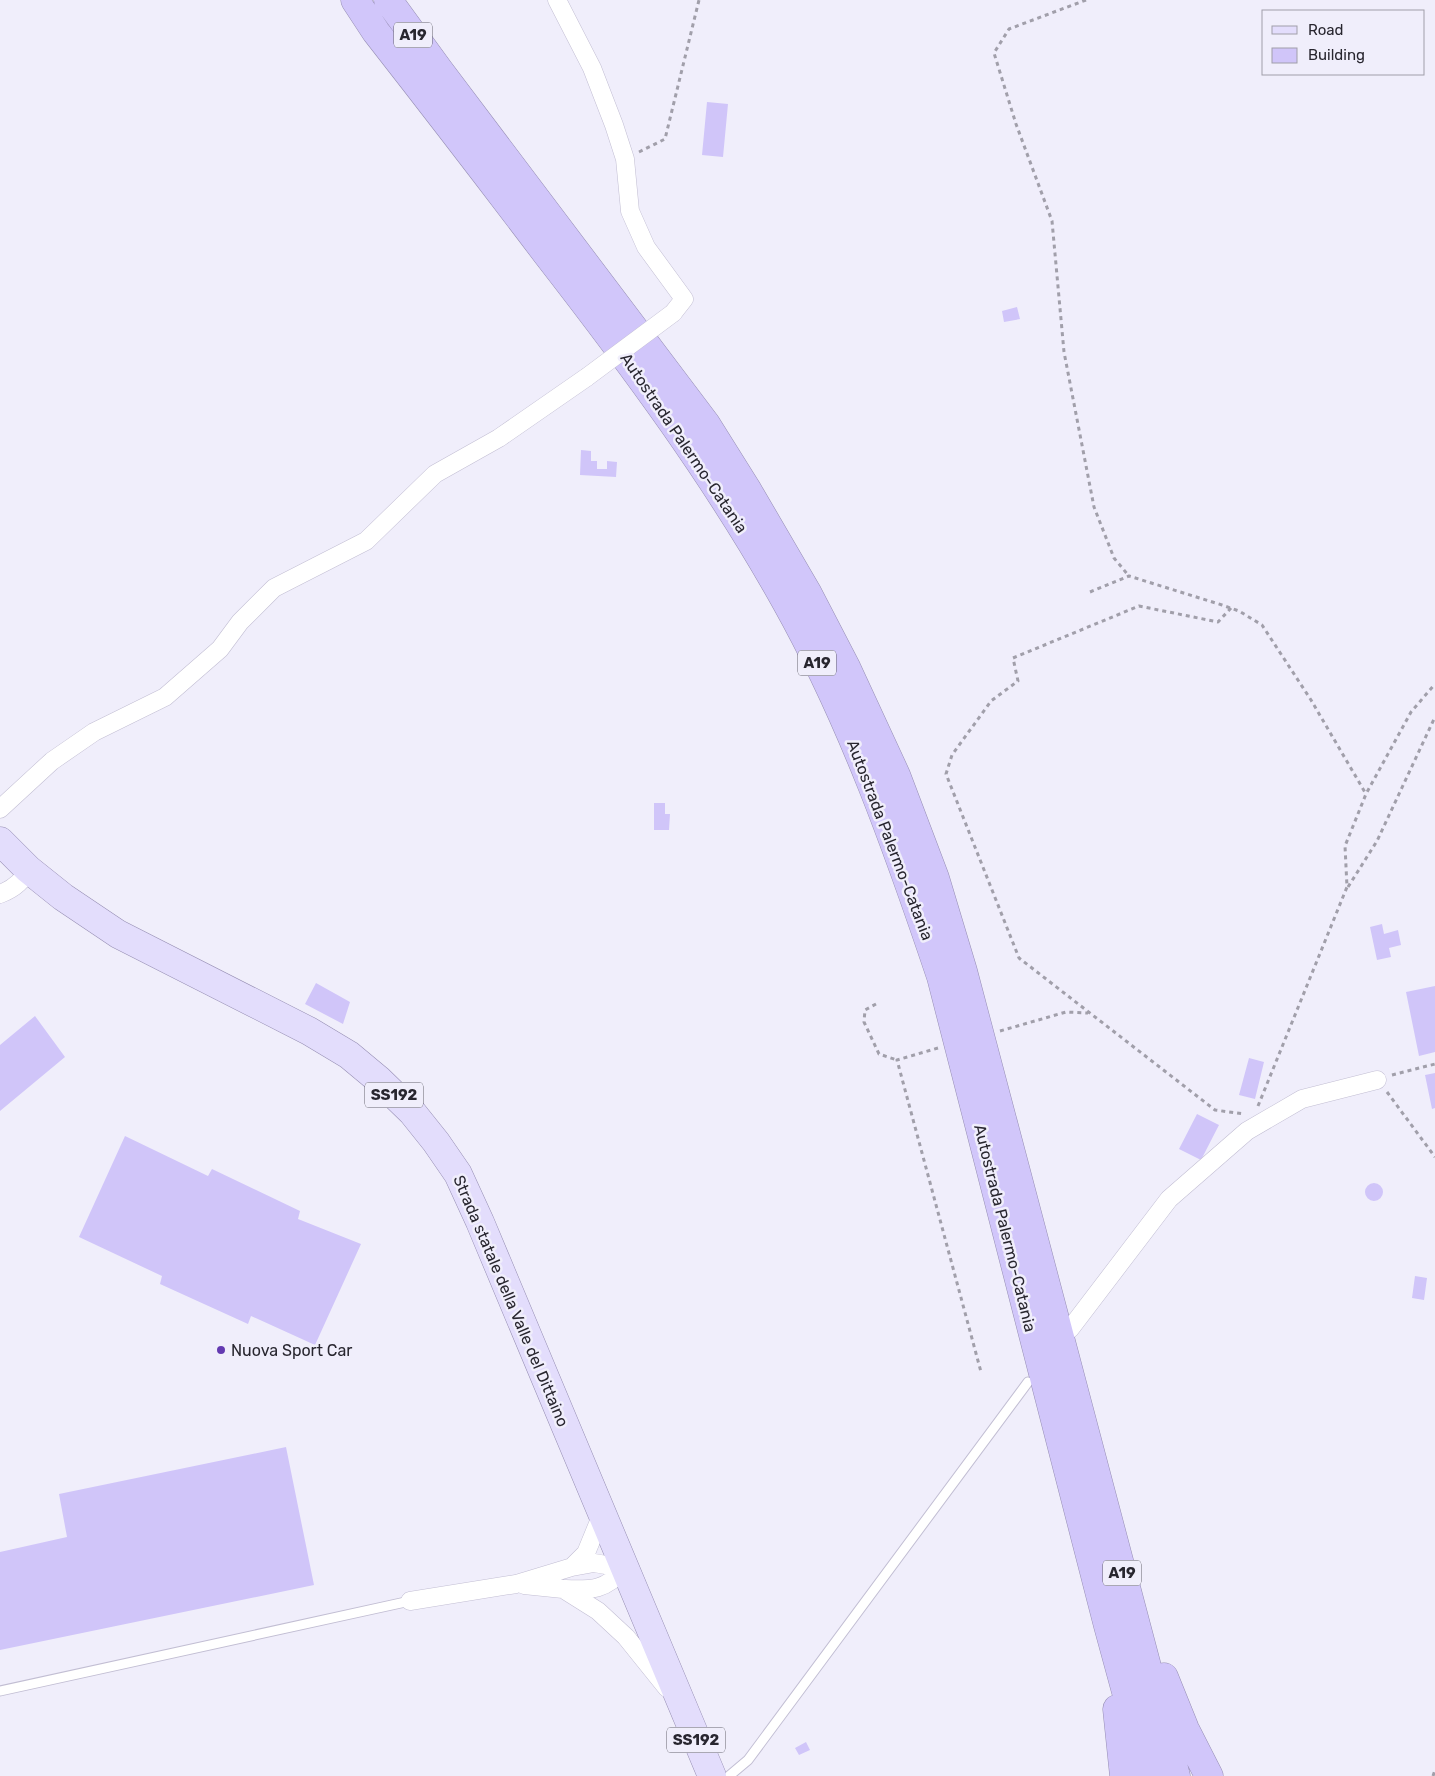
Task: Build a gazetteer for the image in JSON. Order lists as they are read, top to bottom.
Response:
{
  "streets": {
    "highway": ["A19", "Autostrada Palermo-Catania"],
    "main road": ["SS192", "Strada statale della Valle del Dittaino"]
  },
  "crossings": [
    ["SS192", "Strada statale della Valle del Dittaino"]
  ],
  "places": ["Nuova Sport Car"],
  "legend": ["Road", "Building"]
}
